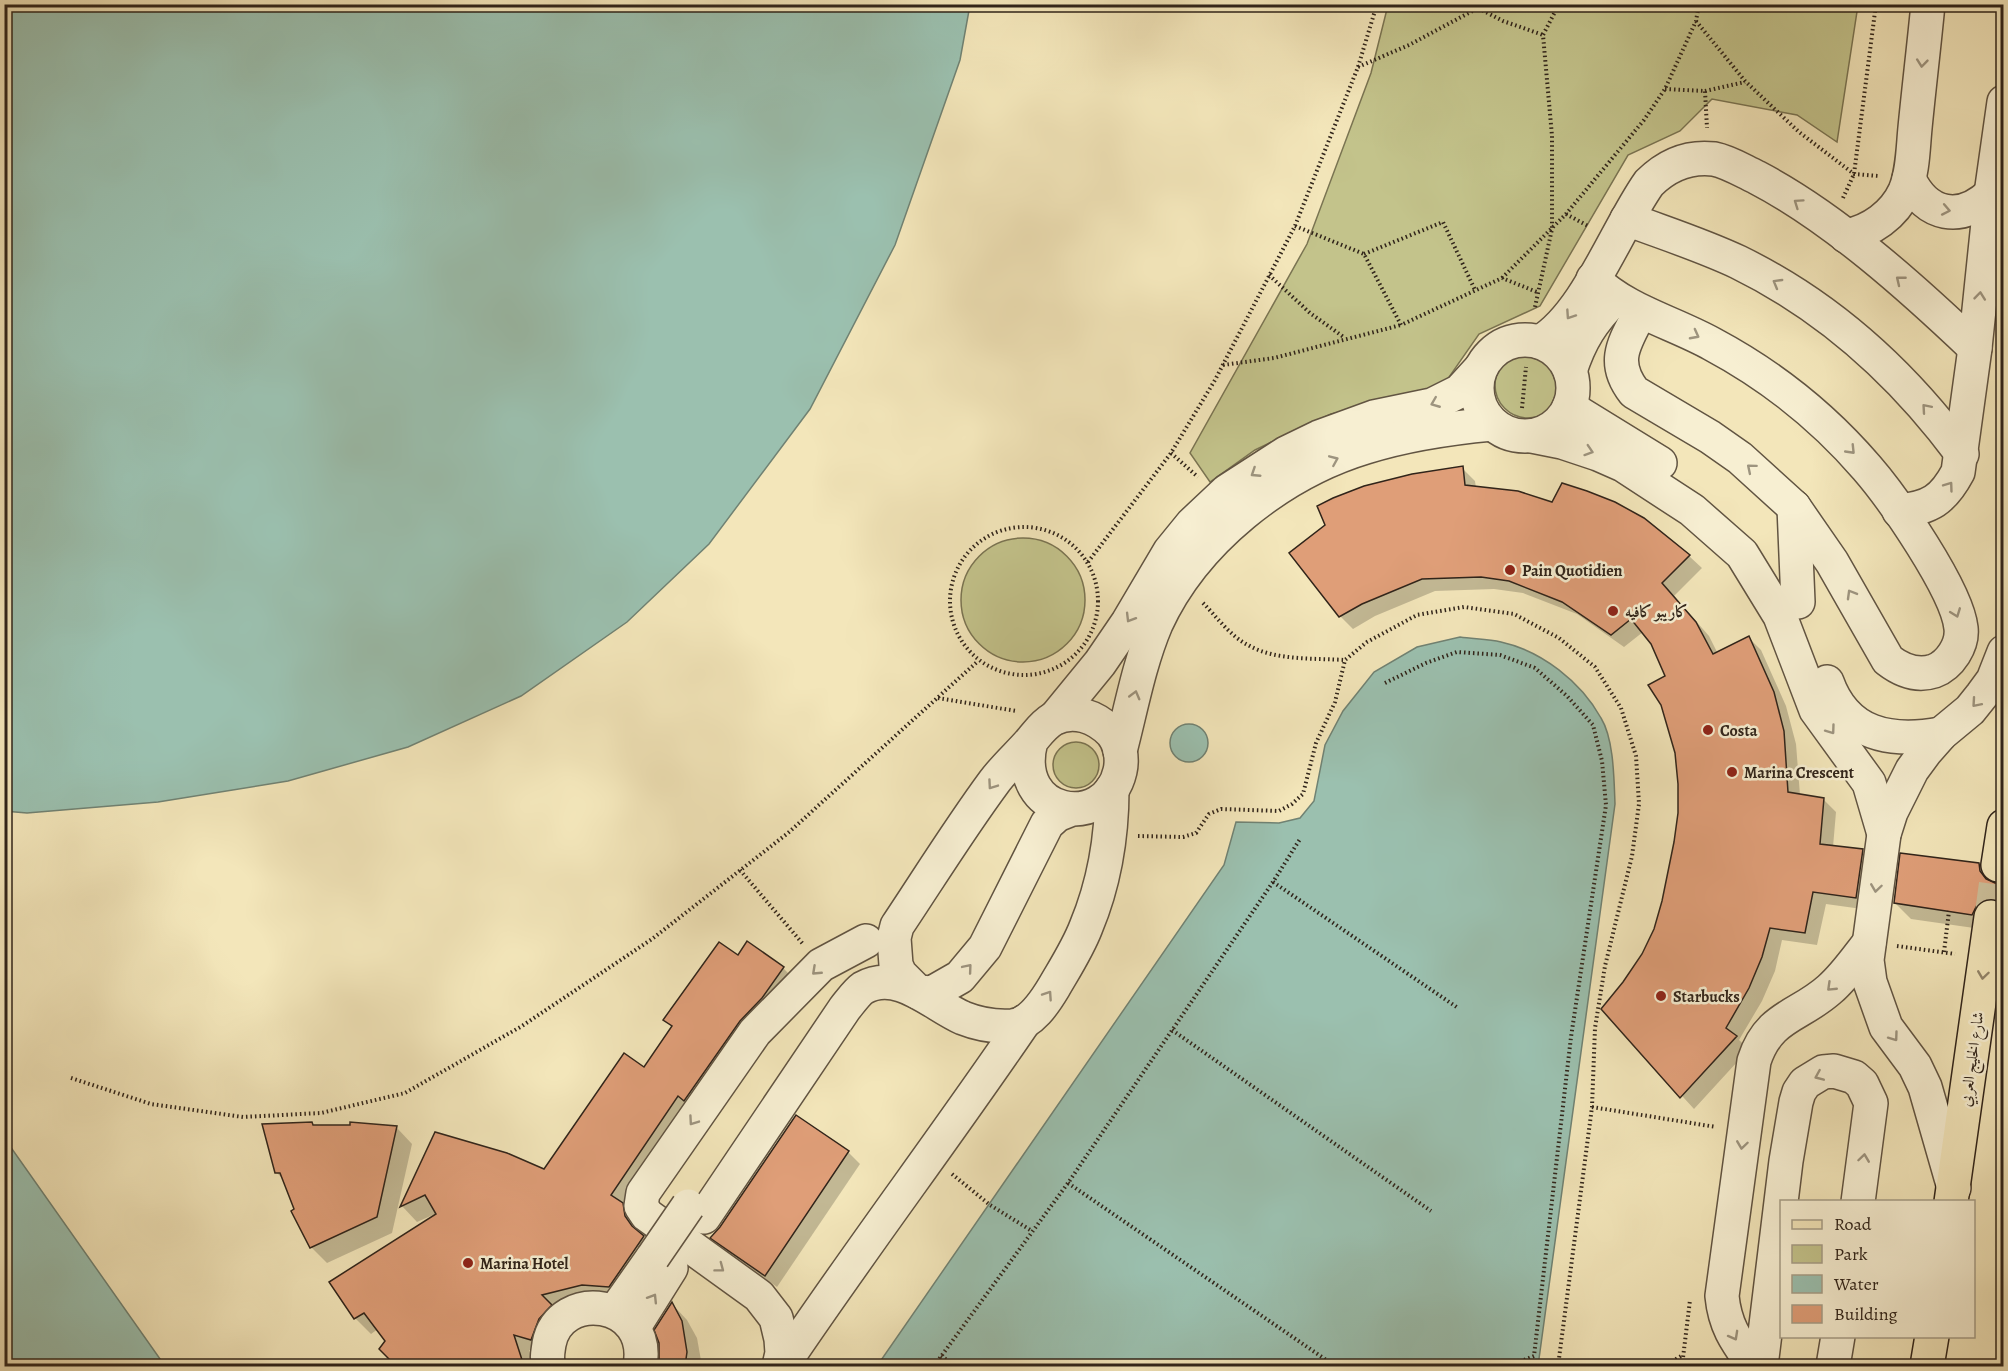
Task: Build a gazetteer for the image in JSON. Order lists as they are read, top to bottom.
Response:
{
  "streets": {
    "main road": ["شارع الخليج العربي"]
  },
  "one_way": ["شارع الخليج العربي"],
  "places": [
    "Pain Quotidien",
    "كاريبو كافيه",
    "Costa",
    "Marina Crescent",
    "Starbucks",
    "Marina Hotel"
  ],
  "legend": [
    "Road",
    "Park",
    "Water",
    "Building"
  ]
}
